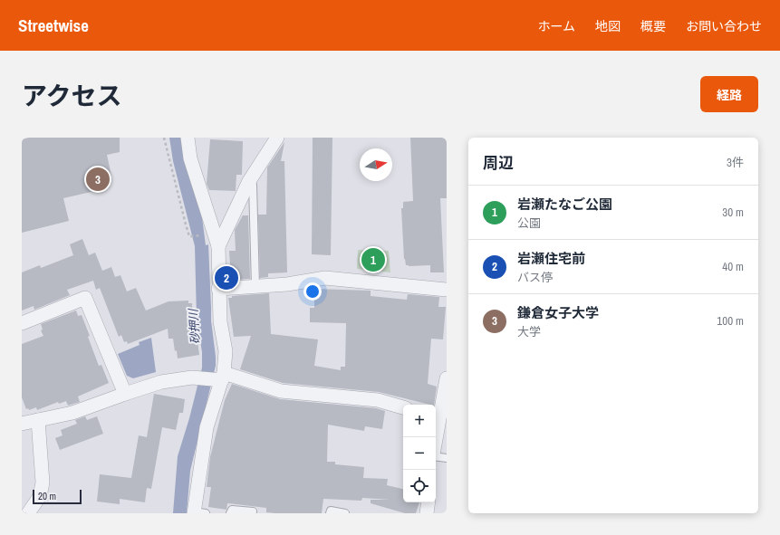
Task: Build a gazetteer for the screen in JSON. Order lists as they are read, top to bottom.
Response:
{
  "water": ["砂押川"],
  "scale_bar": "20 m",
  "north": "right",
  "page": {
    "header": "Streetwise",
    "nav": [
      "ホーム",
      "地図",
      "概要",
      "お問い合わせ"
    ],
    "title": "アクセス",
    "buttons": "経路",
    "heading": ["周辺", "3件"],
    "pins": ["3", "1", "2"],
    "list": [
      {
        "mark": "1",
        "name": "岩瀬たなご公園",
        "note": "公園",
        "value": "30 m"
      },
      {
        "mark": "2",
        "name": "岩瀬住宅前",
        "note": "バス停",
        "value": "40 m"
      },
      {
        "mark": "3",
        "name": "鎌倉女子大学",
        "note": "大学",
        "value": "100 m"
      }
    ],
    "map_buttons": ["+", "−"],
    "scale": "20 m"
  }
}
